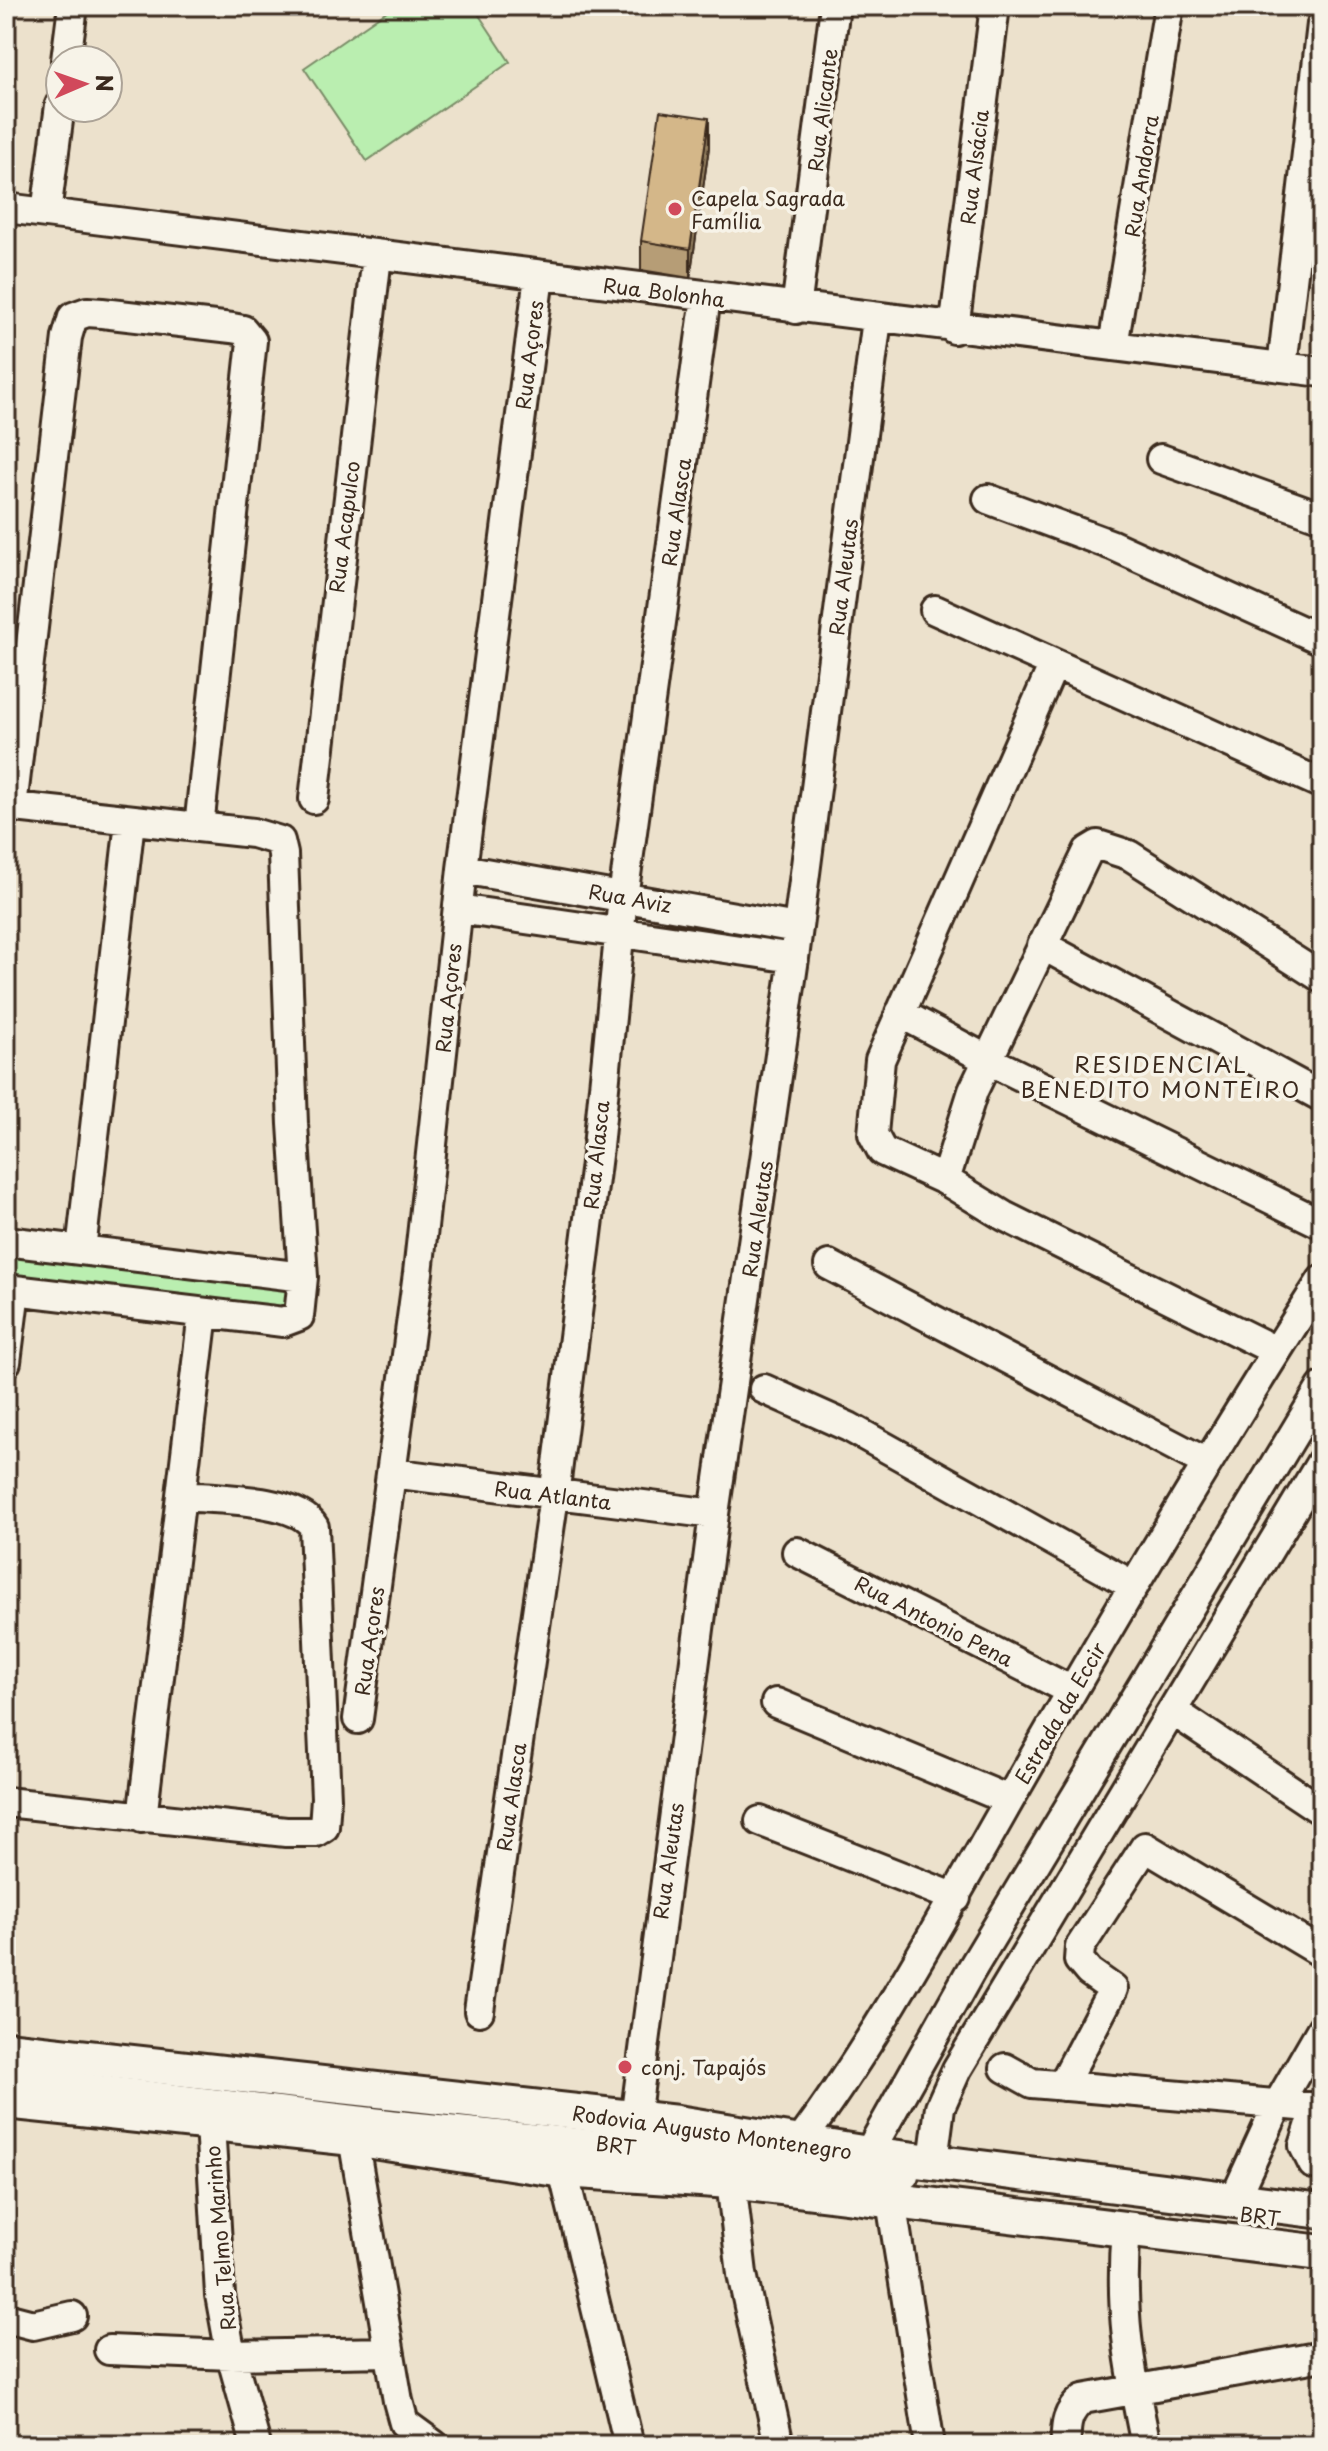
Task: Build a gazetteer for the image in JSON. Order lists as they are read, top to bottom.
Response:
{
  "streets": {
    "main road": ["Rodovia Augusto Montenegro"],
    "street": [
      "Rua Alicante",
      "Rua Alsácia",
      "Rua Andorra",
      "Rua Bolonha",
      "Rua Açores",
      "Rua Alasca",
      "Rua Acapulco",
      "Rua Aleutas",
      "Rua Aviz",
      "Rua Atlanta",
      "Rua Antonio Pena",
      "Estrada da Eccir",
      "BRT",
      "Rua Telmo Marinho"
    ]
  },
  "crossings": [
    ["Rua Alicante", "Rua Bolonha"],
    ["Rua Alsácia", "Rua Bolonha"],
    ["Rua Andorra", "Rua Bolonha"],
    ["Rua Bolonha", "Rua Açores"],
    ["Rua Bolonha", "Rua Alasca"],
    ["Rua Bolonha", "Rua Acapulco"],
    ["Rua Bolonha", "Rua Aleutas"],
    ["Rua Açores", "Rua Aviz"],
    ["Rua Açores", "Rua Atlanta"],
    ["Rua Alasca", "Rua Aviz"],
    ["Rua Alasca", "Rua Atlanta"],
    ["Rua Aleutas", "Rua Aviz"],
    ["Rua Aleutas", "Rua Atlanta"],
    ["Rua Aleutas", "Rodovia Augusto Montenegro"],
    ["Rua Antonio Pena", "Estrada da Eccir"],
    ["Estrada da Eccir", "Rodovia Augusto Montenegro"]
  ],
  "districts": ["RESIDENCIAL BENEDITO MONTEIRO"],
  "places": ["Capela Sagrada Família", "conj. Tapajós"],
  "north": "right"
}
